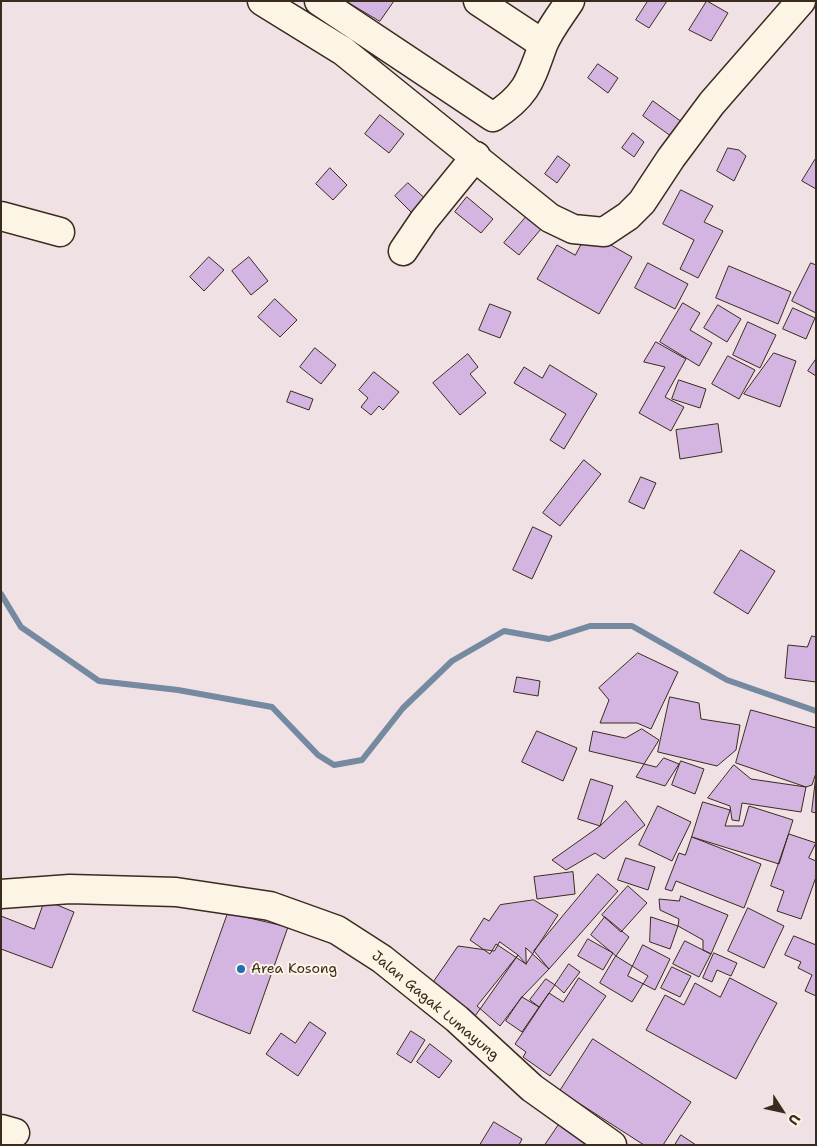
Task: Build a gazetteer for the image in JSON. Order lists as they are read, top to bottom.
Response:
{
  "streets": {
    "street": ["Jalan Gagak Lumayung"]
  },
  "places": ["Area Kosong"],
  "north": "bottom right"
}
